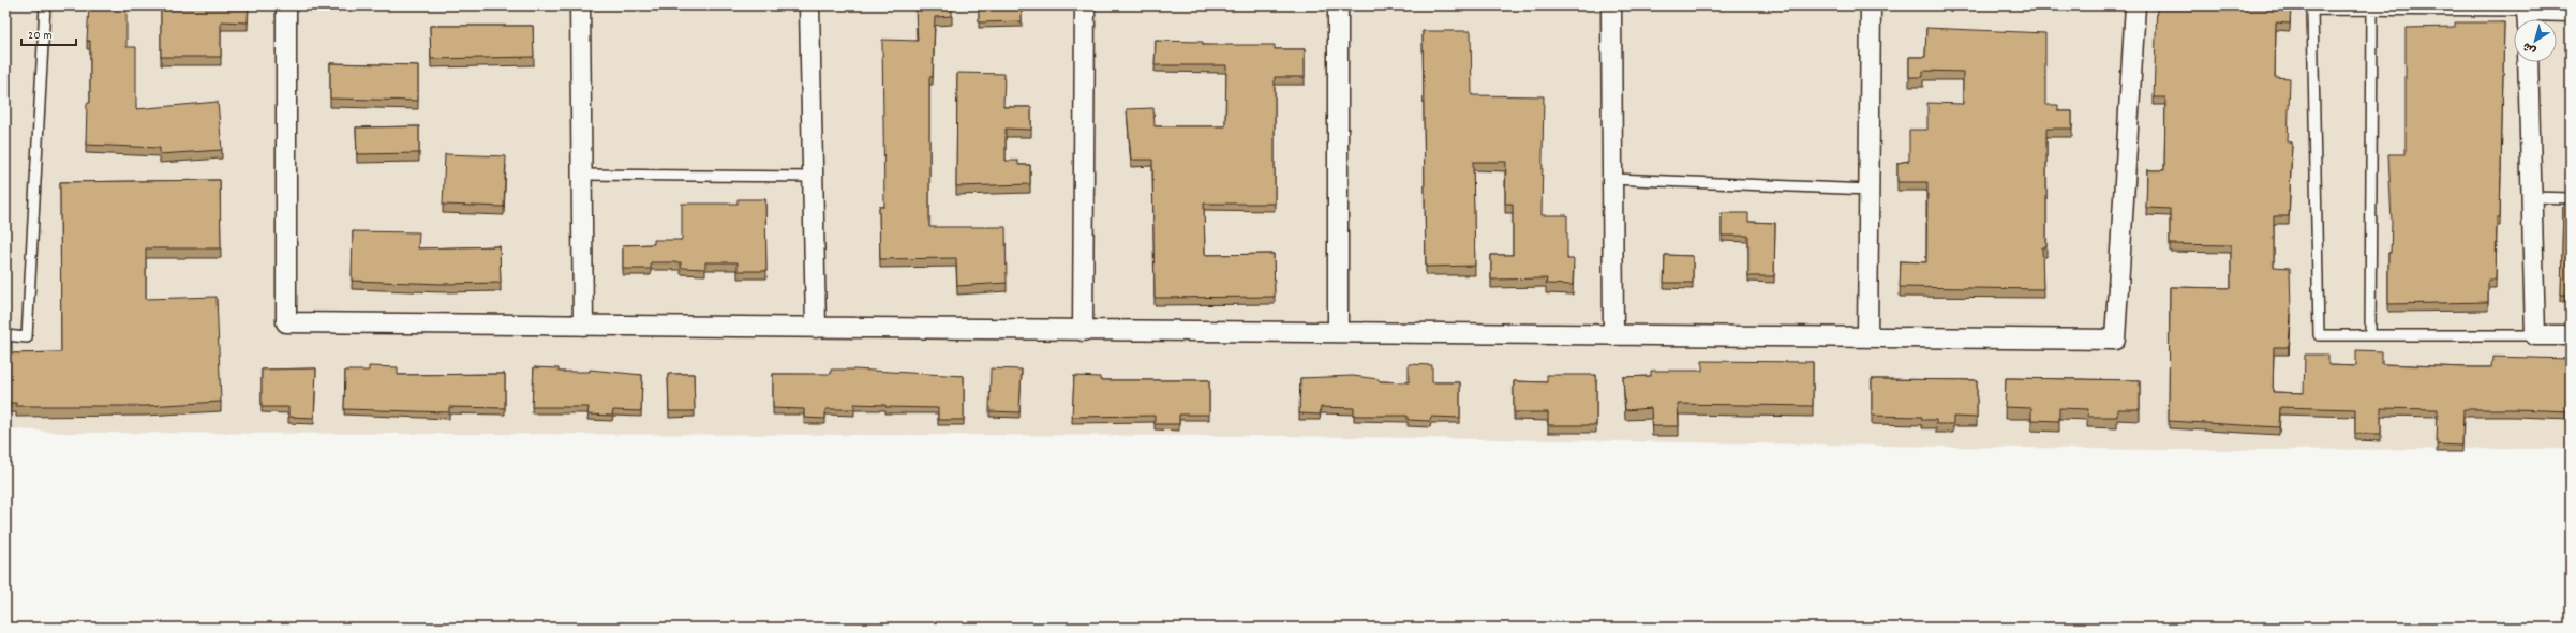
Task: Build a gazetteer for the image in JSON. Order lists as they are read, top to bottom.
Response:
{
  "scale_bar": "20 m",
  "north": "bottom left"
}
